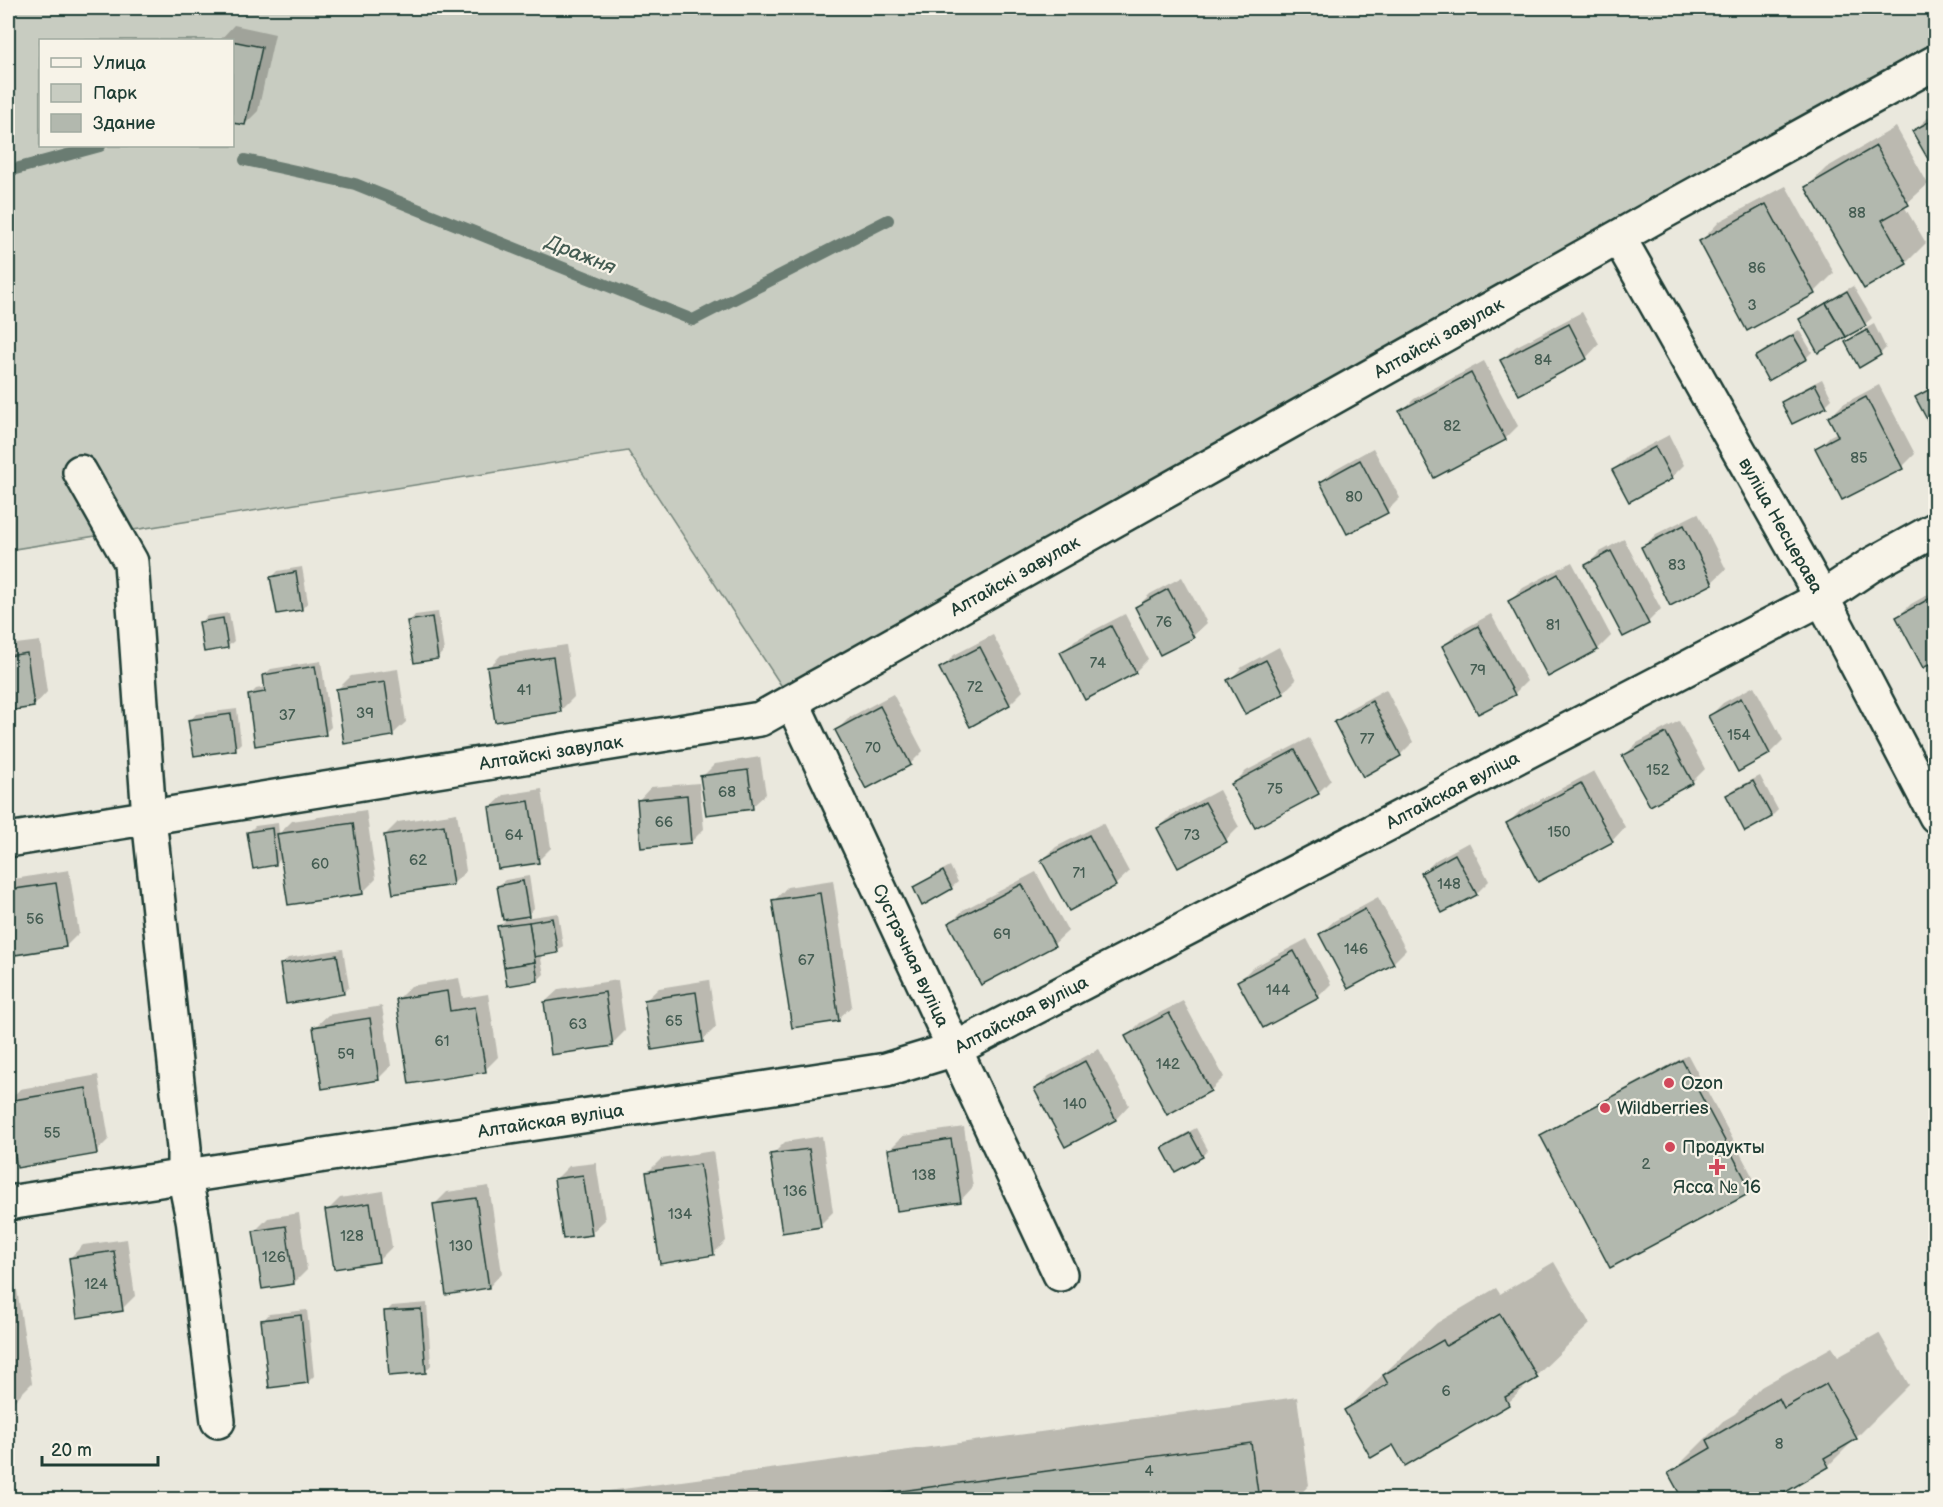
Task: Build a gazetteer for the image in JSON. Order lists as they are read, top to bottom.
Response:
{
  "streets": {
    "street": [
      "Алтайскі завулак",
      "вуліца Несцерава",
      "Алтайская вуліца",
      "Сустрэчная вуліца"
    ]
  },
  "crossings": [
    ["Алтайскі завулак", "вуліца Несцерава"],
    ["Алтайскі завулак", "Сустрэчная вуліца"],
    ["вуліца Несцерава", "Алтайская вуліца"],
    ["Алтайская вуліца", "Сустрэчная вуліца"]
  ],
  "water": ["Дражня"],
  "places": {
    "other": ["Ozon", "Wildberries", "Продукты"],
    "health": ["Ясса № 16"]
  },
  "house_numbers": [
    "88",
    "86",
    "3",
    "84",
    "82",
    "85",
    "80",
    "83",
    "76",
    "81",
    "74",
    "79",
    "72",
    "41",
    "39",
    "37",
    "154",
    "77",
    "70",
    "152",
    "75",
    "68",
    "66",
    "150",
    "64",
    "73",
    "62",
    "60",
    "71",
    "148",
    "56",
    "69",
    "146",
    "67",
    "144",
    "65",
    "63",
    "61",
    "59",
    "142",
    "140",
    "55",
    "2",
    "138",
    "136",
    "134",
    "128",
    "130",
    "126",
    "124",
    "6",
    "8",
    "4"
  ],
  "legend": ["Улица", "Парк", "Здание"],
  "scale_bar": "20 m"
}
